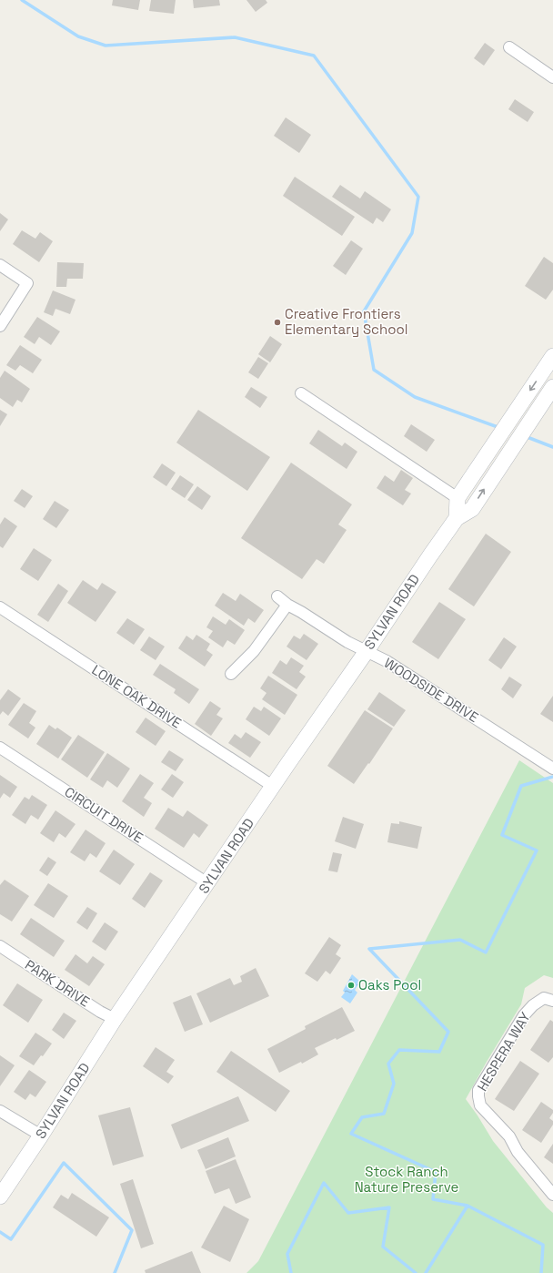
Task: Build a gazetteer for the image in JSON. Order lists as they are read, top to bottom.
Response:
{
  "streets": {
    "main road": ["SYLVAN ROAD"],
    "street": [
      "WOODSIDE DRIVE",
      "LONE OAK DRIVE",
      "CIRCUIT DRIVE",
      "PARK DRIVE",
      "HESPERA WAY"
    ]
  },
  "crossings": [
    ["SYLVAN ROAD", "WOODSIDE DRIVE"],
    ["SYLVAN ROAD", "LONE OAK DRIVE"],
    ["SYLVAN ROAD", "CIRCUIT DRIVE"],
    ["SYLVAN ROAD", "PARK DRIVE"]
  ],
  "parks": ["Stock Ranch Nature Preserve"],
  "places": ["Creative Frontiers Elementary School", "Oaks Pool"]
}
